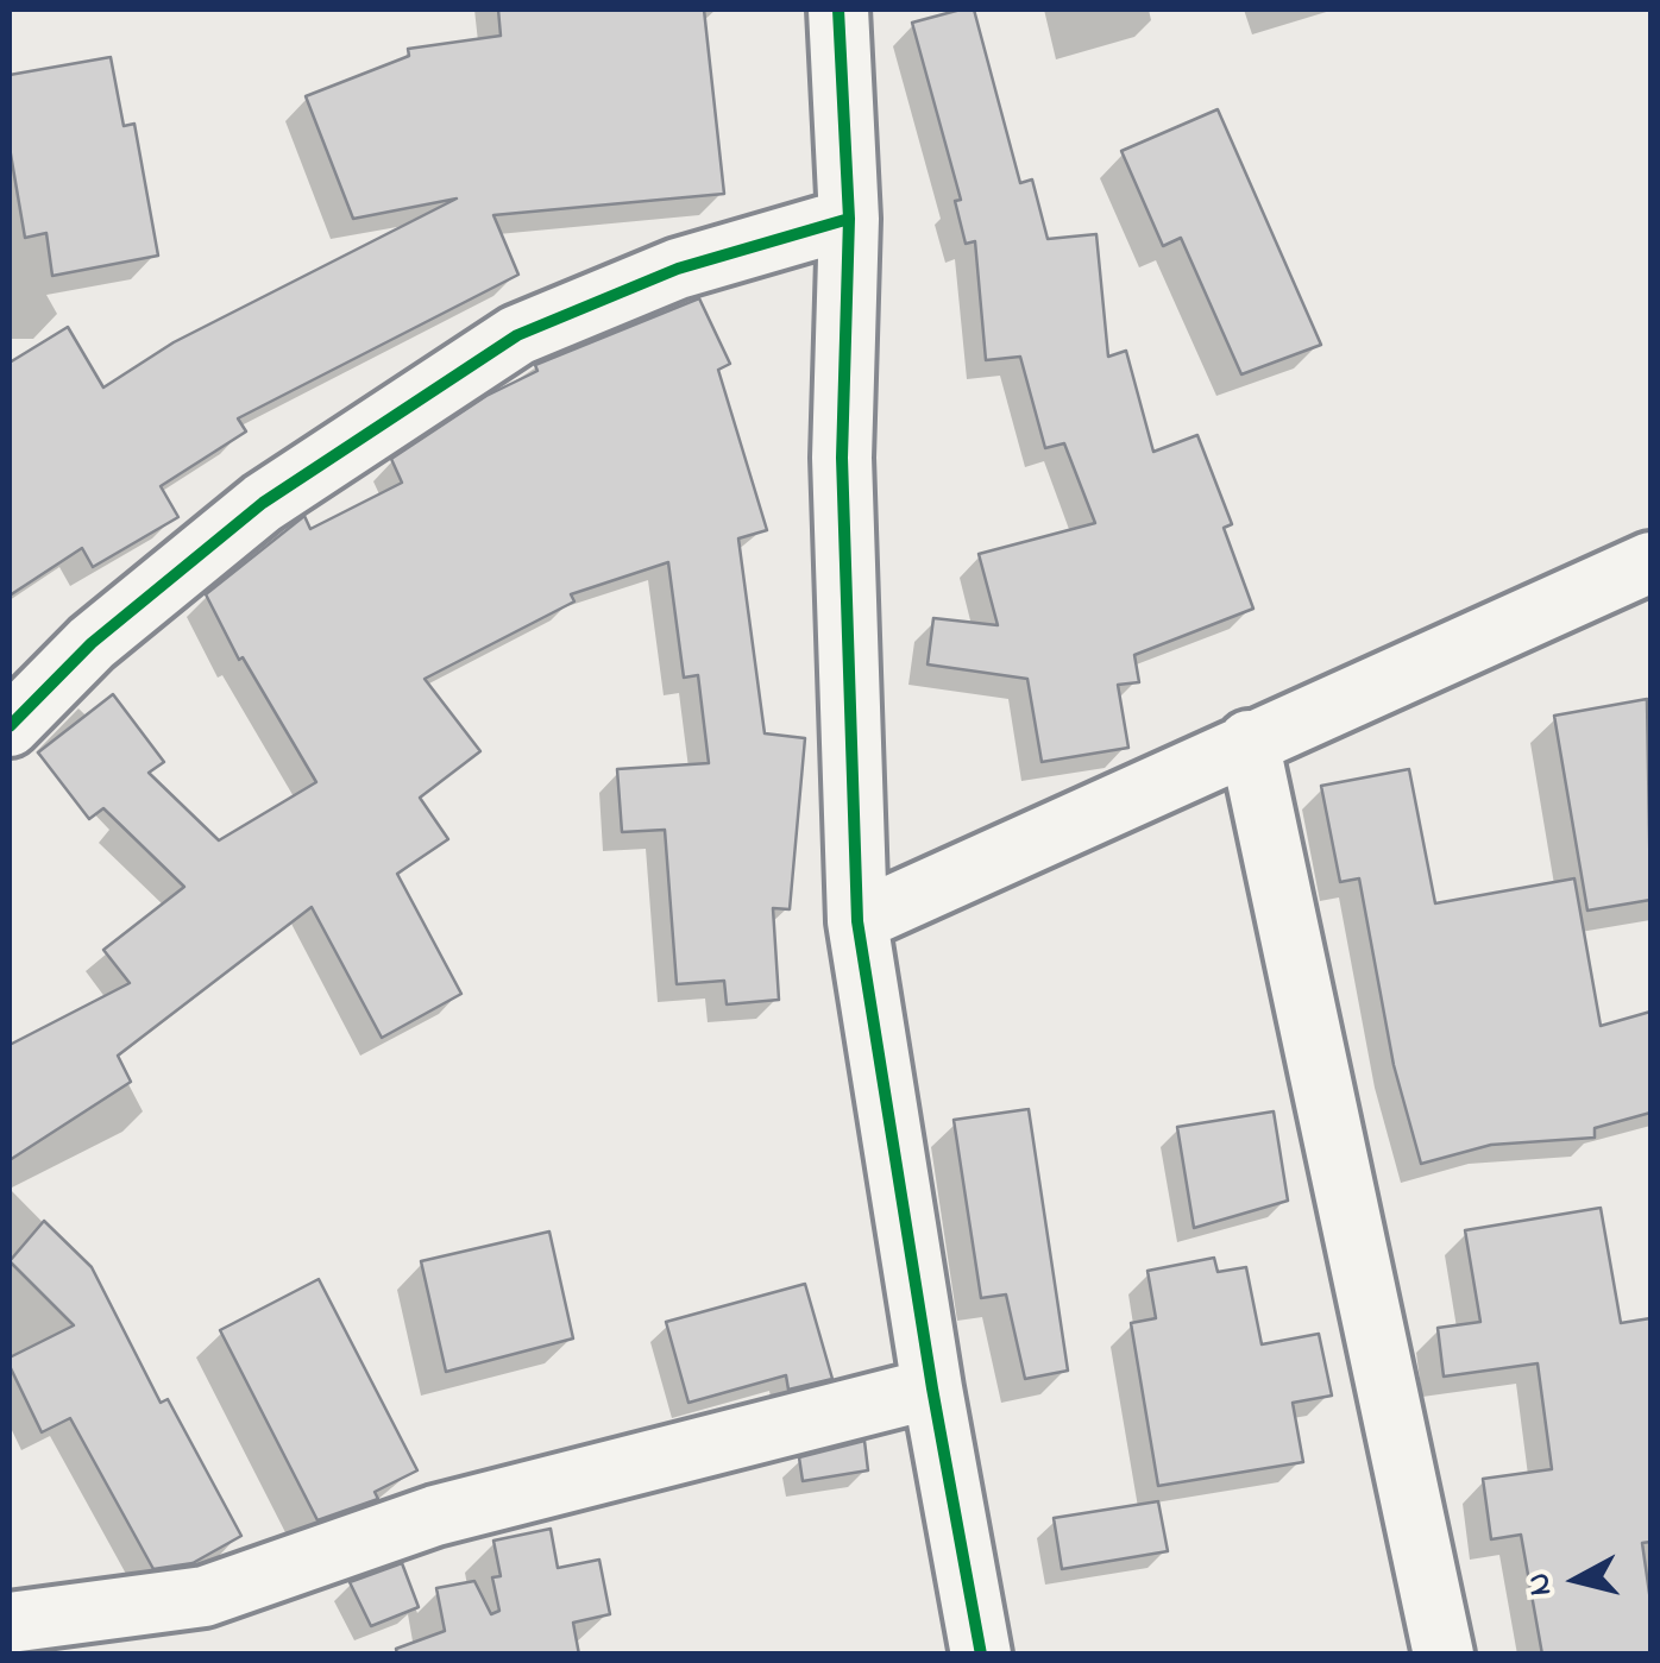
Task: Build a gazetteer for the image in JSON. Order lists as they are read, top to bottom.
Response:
{
  "north": "left"
}
